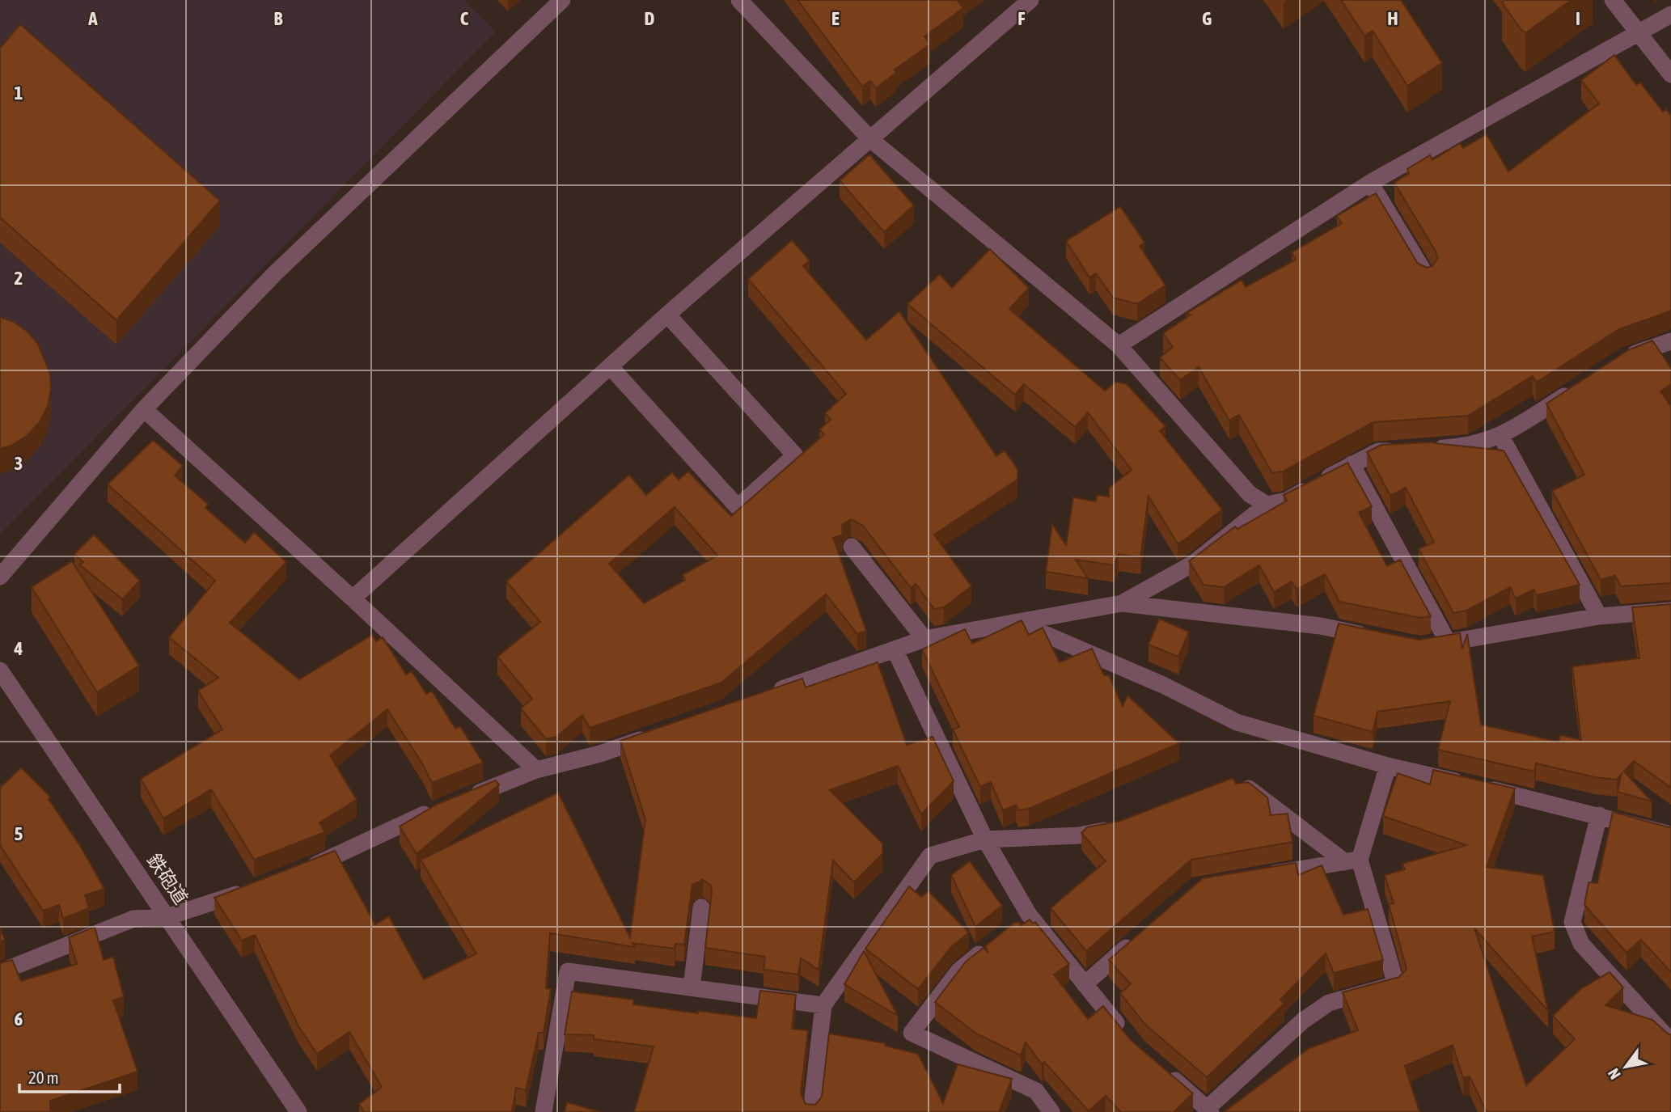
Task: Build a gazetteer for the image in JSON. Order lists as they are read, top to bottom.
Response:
{
  "streets": {
    "street": ["鉄砲道"]
  },
  "scale_bar": "20 m",
  "north": "bottom left",
  "grid": {
    "columns": [
      "A",
      "B",
      "C",
      "D",
      "E",
      "F",
      "G",
      "H",
      "I"
    ],
    "rows": [
      "1",
      "2",
      "3",
      "4",
      "5",
      "6"
    ]
  }
}
